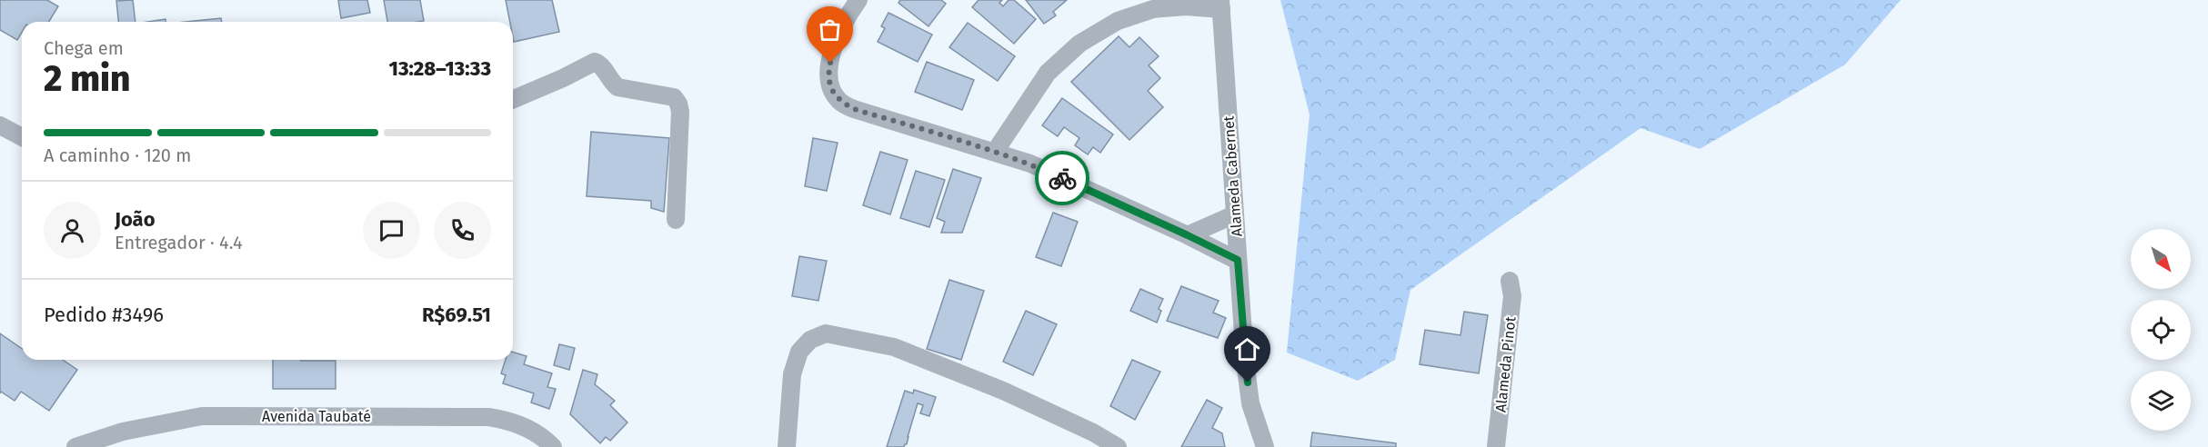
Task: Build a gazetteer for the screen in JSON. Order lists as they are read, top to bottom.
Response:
{
  "streets": {
    "street": ["Alameda Cabernet", "Alameda Pinot", "Avenida Taubaté"]
  },
  "north": "bottom right",
  "page": {
    "heading": ["2 min", "Chega em", "13:28–13:33"],
    "panel": [
      "João",
      "Entregador · 4.4",
      "Pedido #3496",
      "R$69.51"
    ],
    "bar": "A caminho · 120 m"
  }
}
